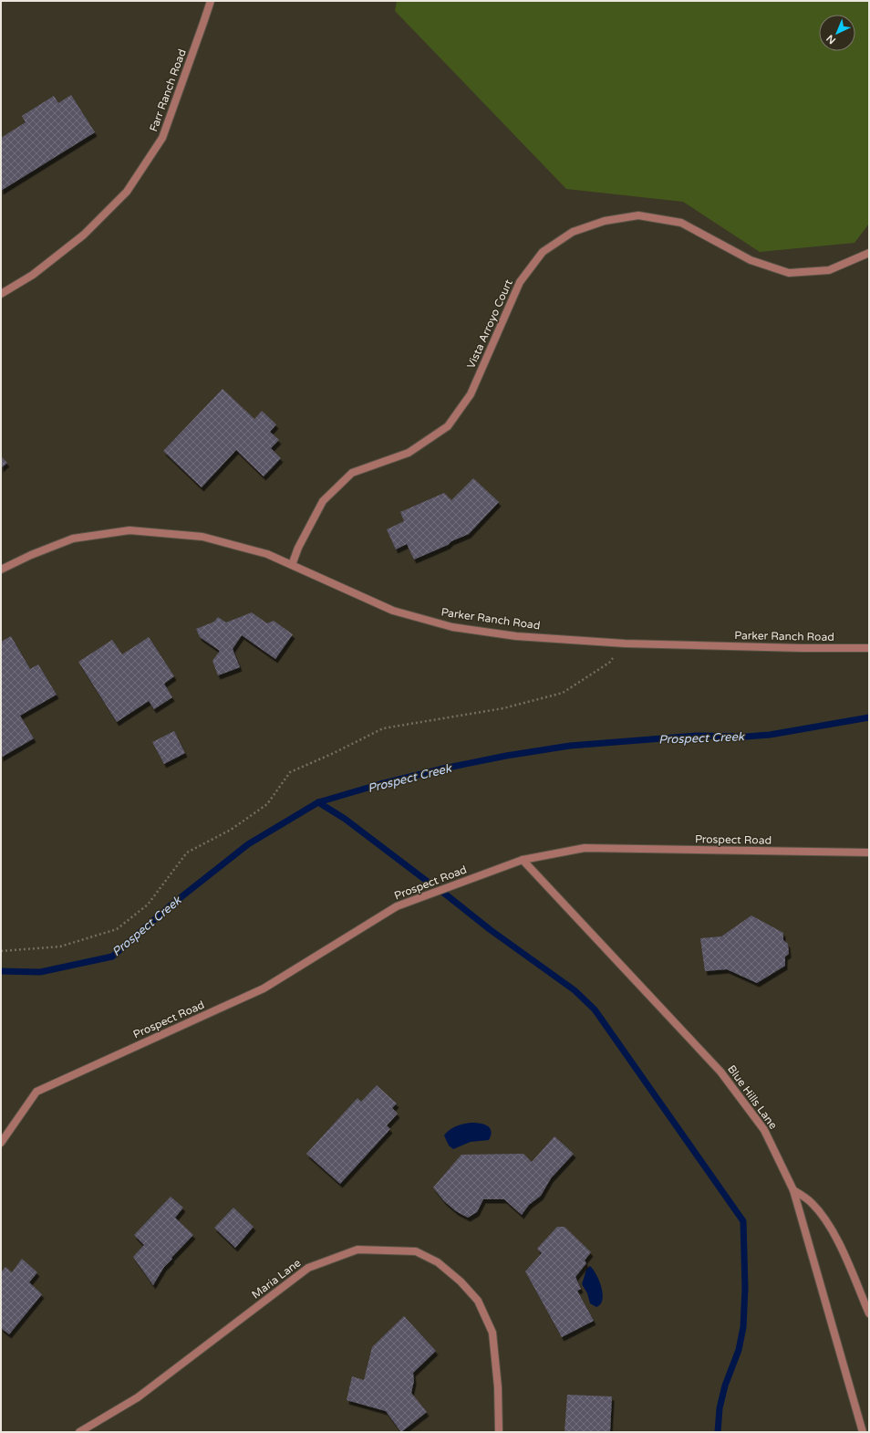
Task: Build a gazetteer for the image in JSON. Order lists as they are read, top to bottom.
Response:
{
  "streets": {
    "street": [
      "Farr Ranch Road",
      "Vista Arroyo Court",
      "Parker Ranch Road",
      "Prospect Road",
      "Blue Hills Lane",
      "Maria Lane"
    ]
  },
  "crossings": [
    ["Vista Arroyo Court", "Parker Ranch Road"],
    ["Prospect Road", "Blue Hills Lane"]
  ],
  "water": ["Prospect Creek"],
  "north": "bottom left"
}
